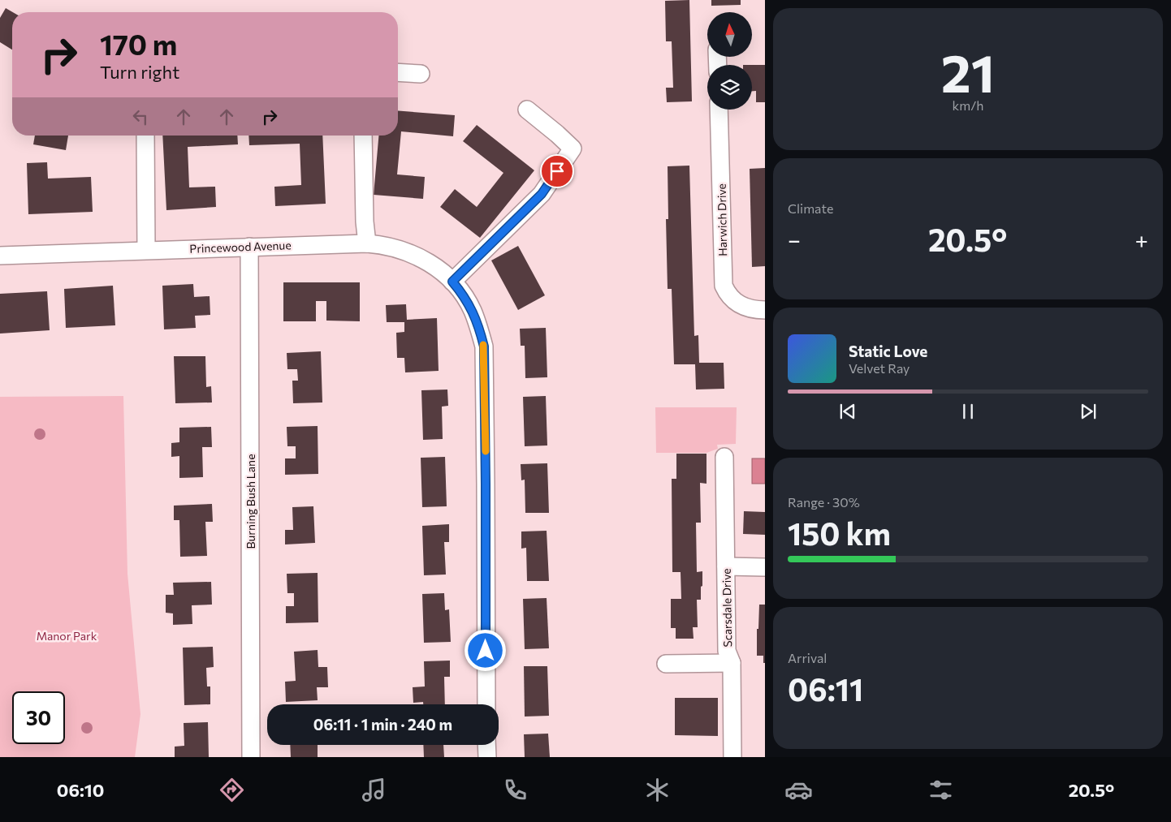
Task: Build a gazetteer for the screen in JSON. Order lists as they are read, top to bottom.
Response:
{
  "streets": {
    "street": [
      "Harwich Drive",
      "Princewood Avenue",
      "Burning Bush Lane",
      "Scarsdale Drive"
    ]
  },
  "crossings": [
    ["Princewood Avenue", "Burning Bush Lane"]
  ],
  "parks": ["Manor Park"],
  "north": "top",
  "page": {
    "tile": [
      ["21", "km/h"],
      "Climate",
      ["Range · 30%", "150 km"],
      ["Arrival", "06:11"]
    ],
    "turn": ["170 m", "Turn right"],
    "heat": ["−", "20.5°", "+"],
    "song": ["Static Love", "Velvet Ray"],
    "limit": "30",
    "trip": "06:11 · 1 min · 240 m",
    "tabs": ["06:10", "20.5°"]
  }
}
